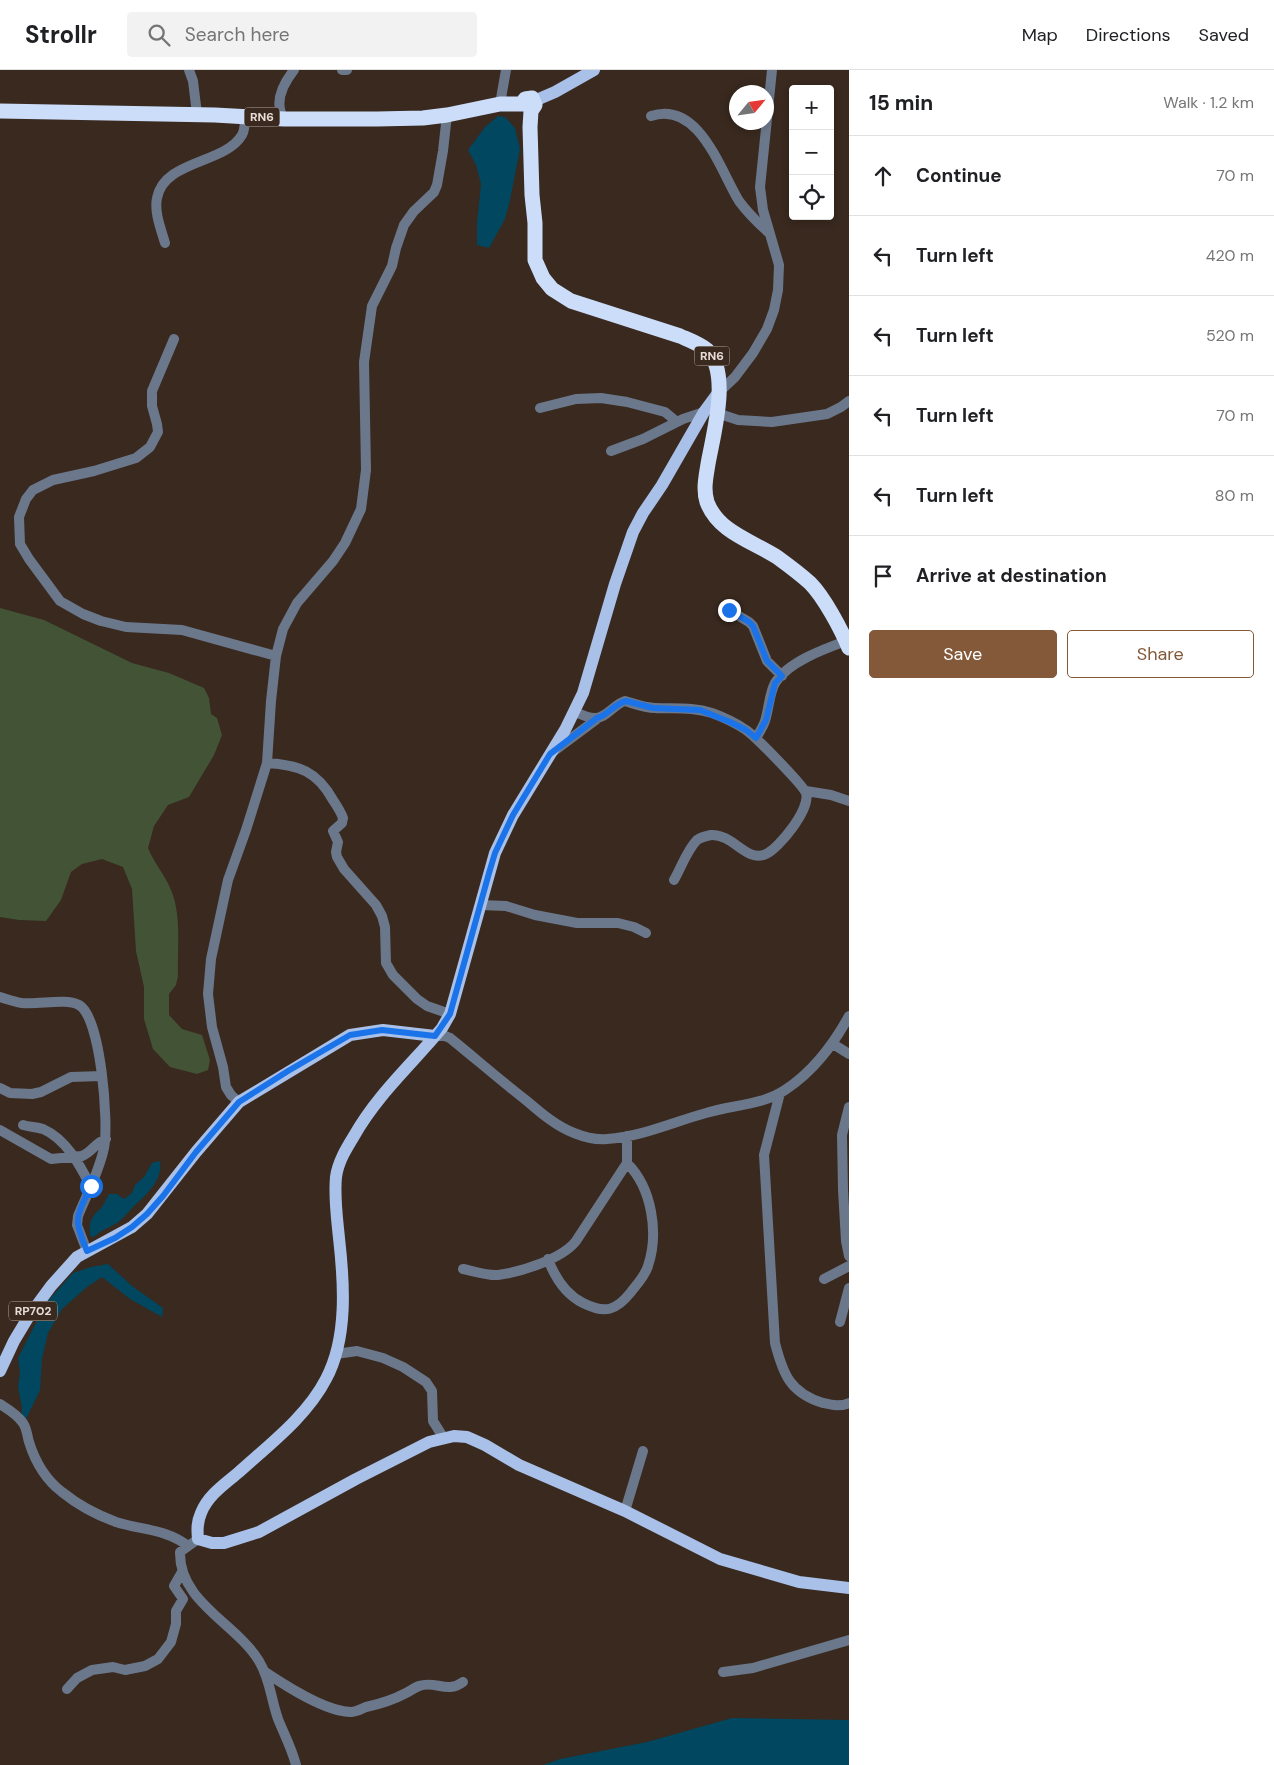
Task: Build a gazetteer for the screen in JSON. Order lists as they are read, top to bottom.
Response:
{
  "streets": {
    "highway": ["RN6"],
    "main road": ["RP702"]
  },
  "north": "top right",
  "page": {
    "header": "Strollr",
    "search": "Search here",
    "nav": ["Map", "Directions", "Saved"],
    "heading": ["15 min", "Walk · 1.2 km"],
    "map_buttons": ["+", "−"],
    "list": [
      ["Continue", "70 m"],
      ["Turn left", "420 m"],
      ["Turn left", "520 m"],
      ["Turn left", "70 m"],
      ["Turn left", "80 m"],
      "Arrive at destination"
    ],
    "buttons": ["Save", "Share"]
  }
}
